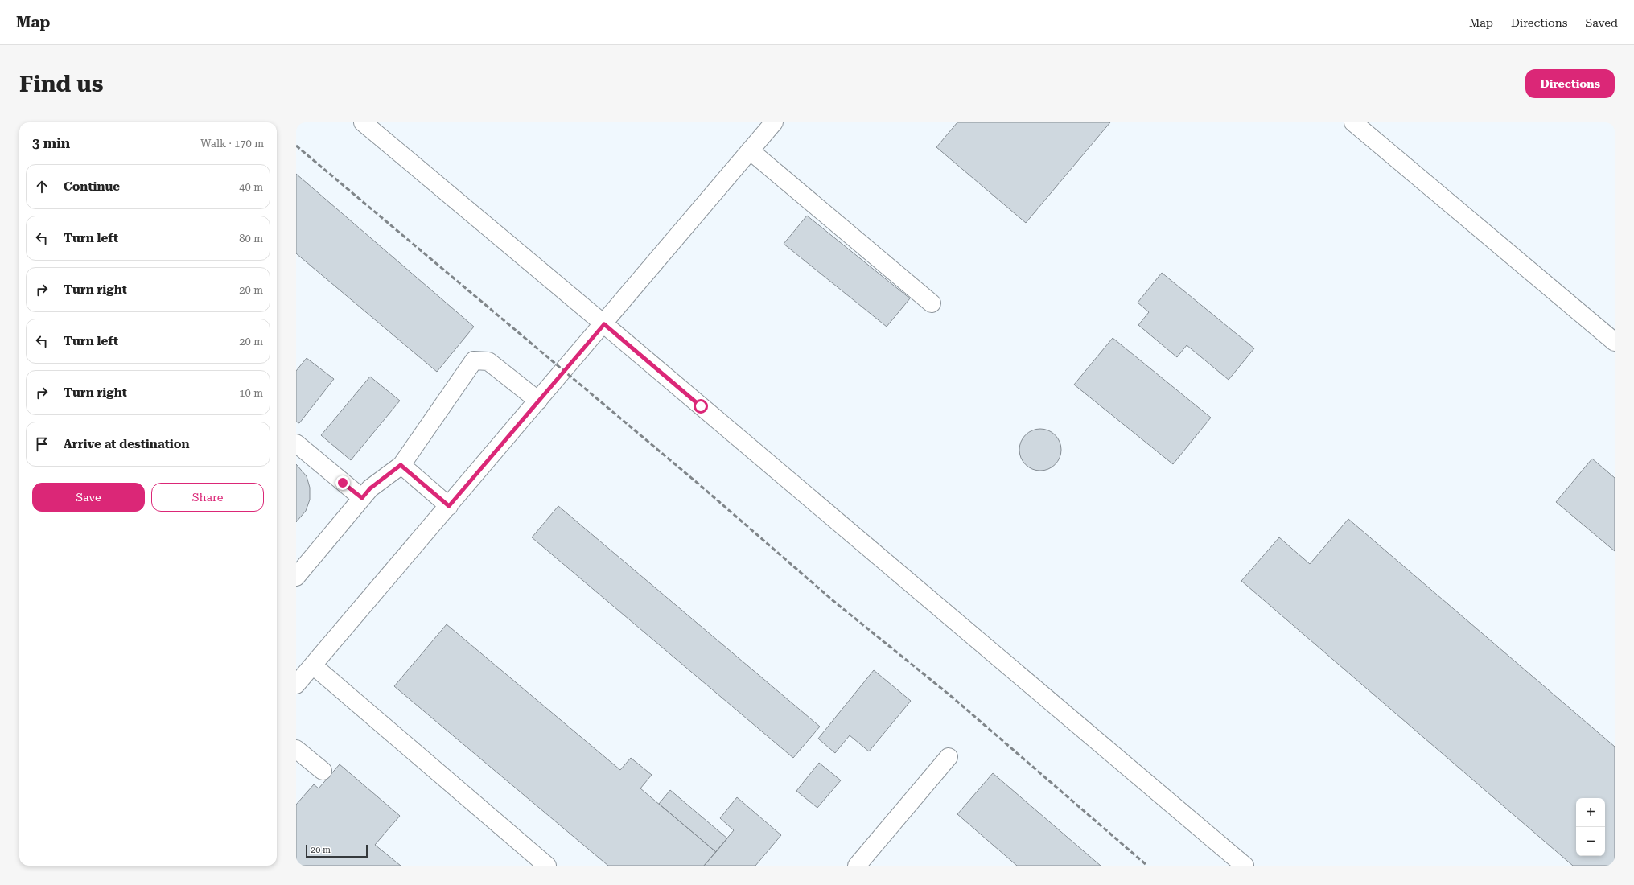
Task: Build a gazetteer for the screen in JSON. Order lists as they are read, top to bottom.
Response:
{
  "scale_bar": "20 m",
  "page": {
    "header": "Map",
    "nav": ["Map", "Directions", "Saved"],
    "buttons": [
      "Directions",
      ["Save", "Share"]
    ],
    "title": "Find us",
    "heading": ["3 min", "Walk · 170 m"],
    "list": [
      ["Continue", "40 m"],
      ["Turn left", "80 m"],
      ["Turn right", "20 m"],
      ["Turn left", "20 m"],
      ["Turn right", "10 m"],
      "Arrive at destination"
    ],
    "map_buttons": ["+", "−"],
    "scale": "20 m"
  }
}
